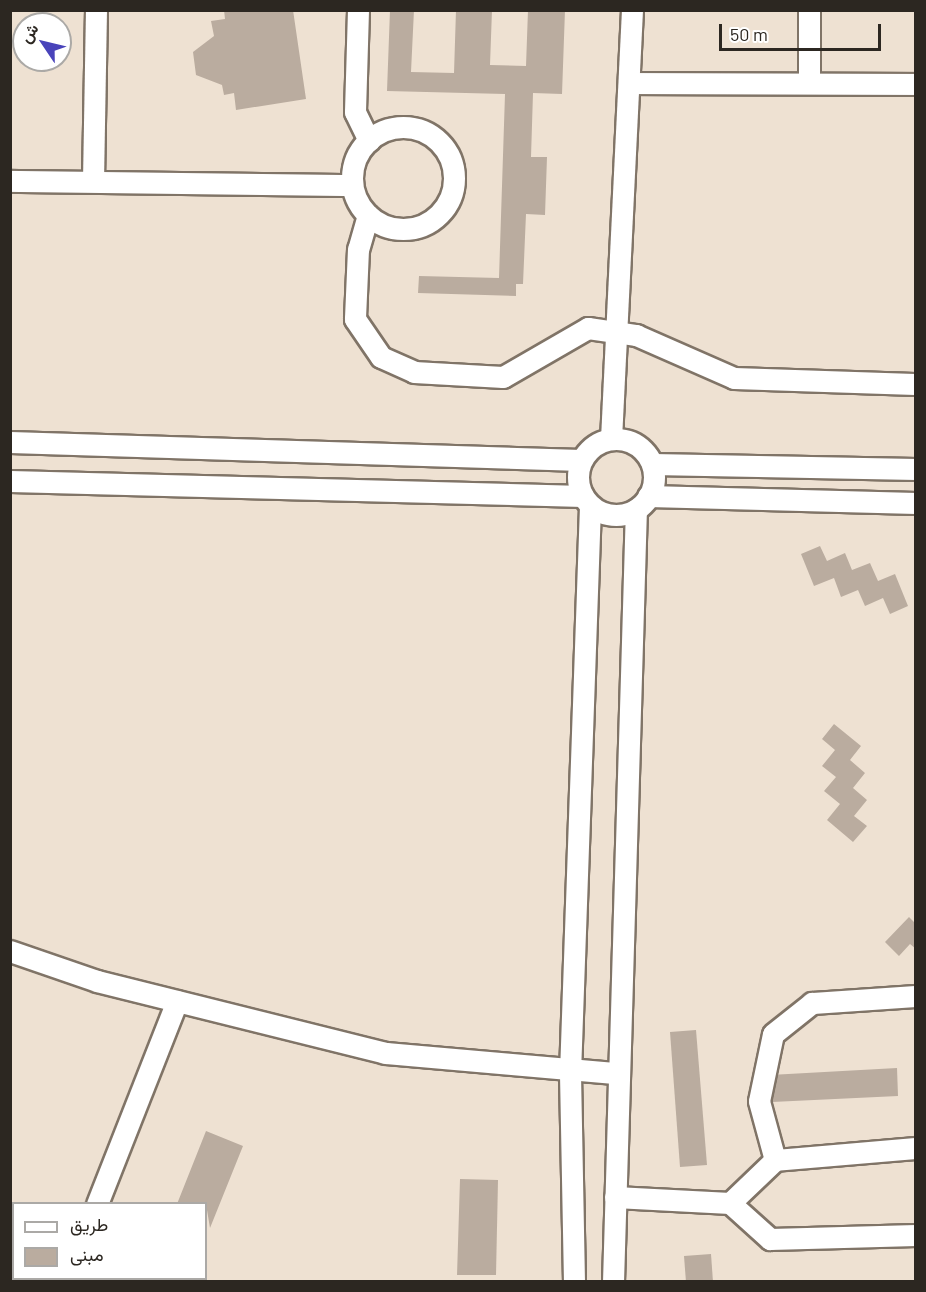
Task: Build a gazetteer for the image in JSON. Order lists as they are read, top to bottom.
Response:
{
  "legend": ["طريق", "مبنى"],
  "scale_bar": "50 m",
  "north": "top left"
}
